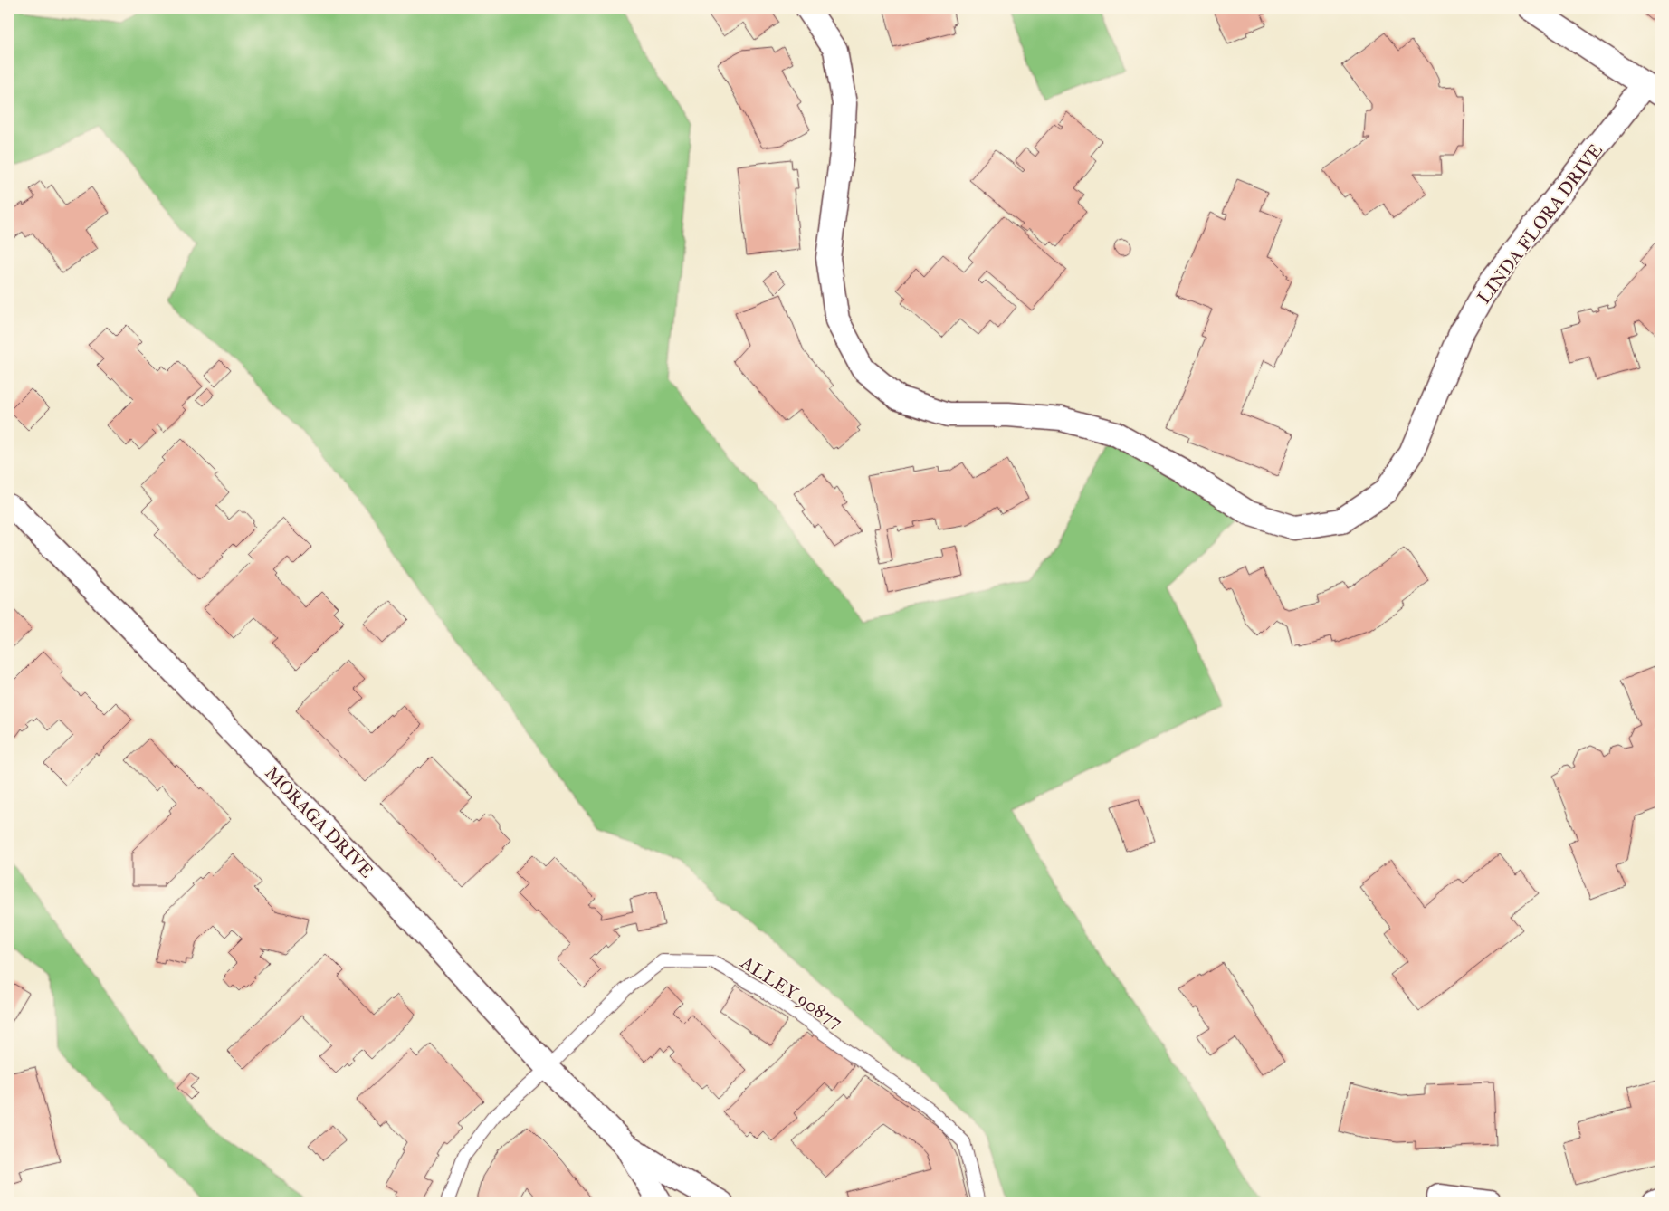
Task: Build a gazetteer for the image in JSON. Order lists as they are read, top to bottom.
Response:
{
  "streets": {
    "street": ["LINDA FLORA DRIVE", "MORAGA DRIVE"],
    "lane": ["ALLEY 90877"]
  },
  "crossings": [
    ["MORAGA DRIVE", "ALLEY 90877"]
  ]
}
